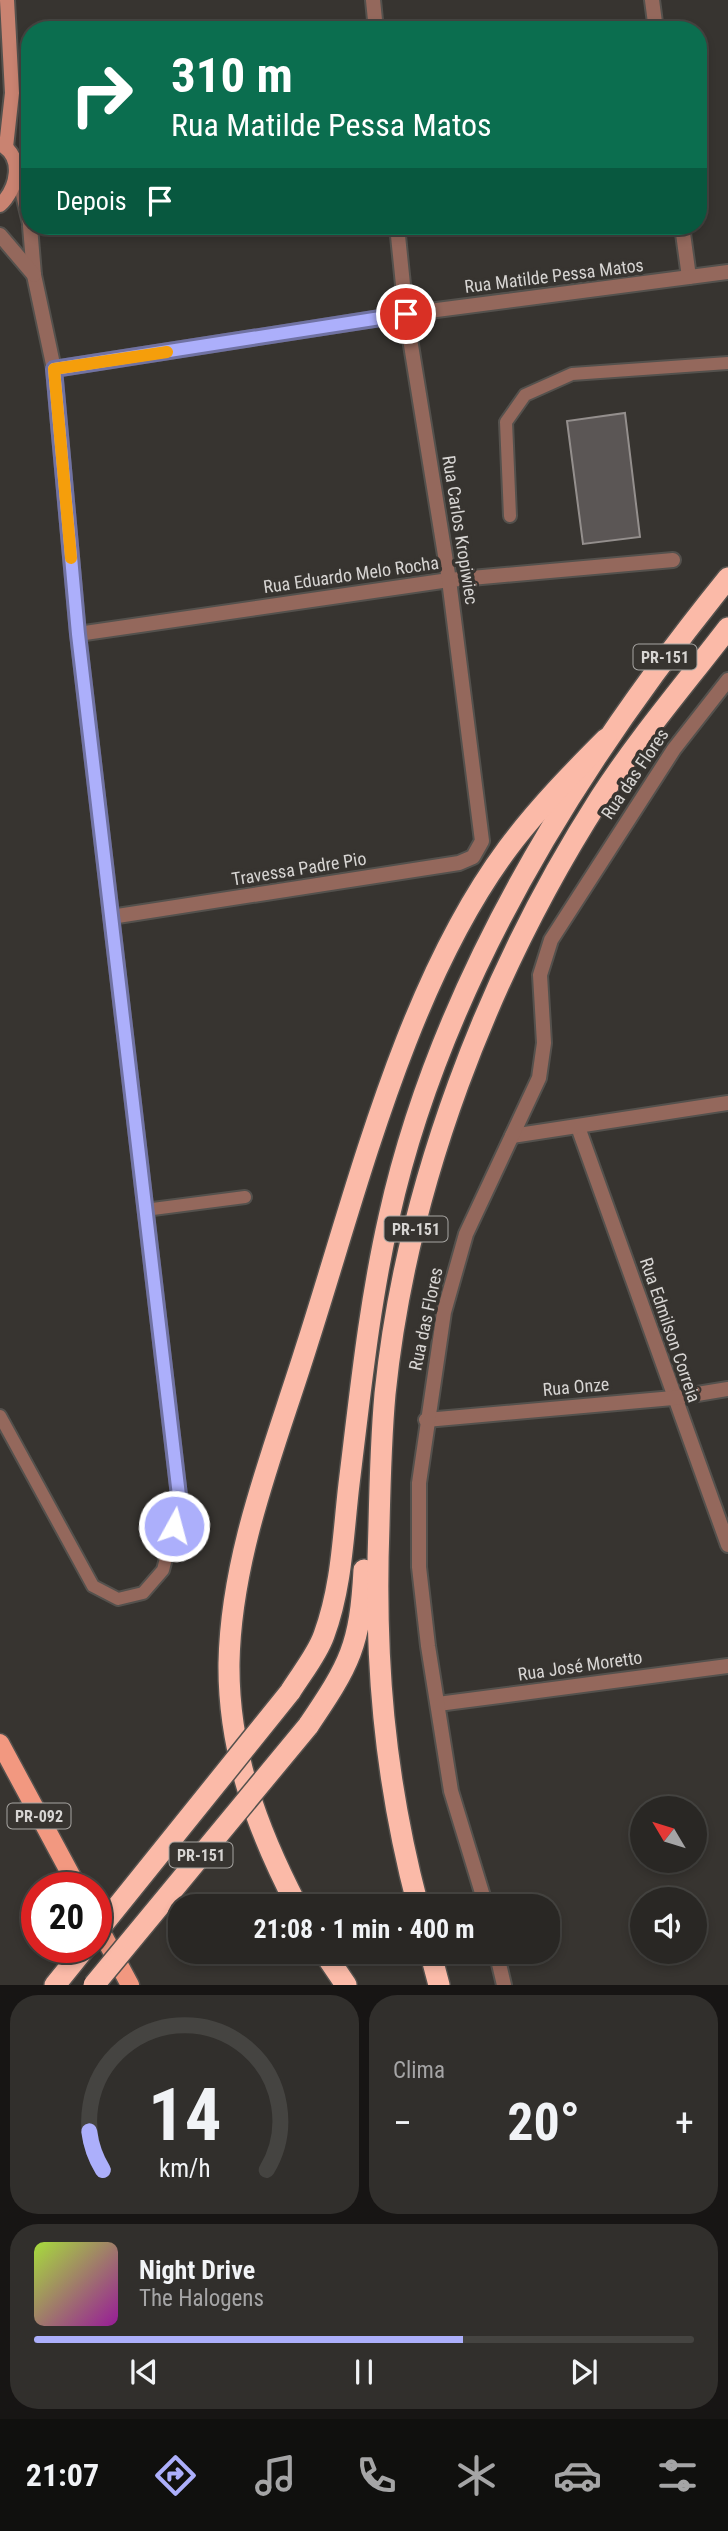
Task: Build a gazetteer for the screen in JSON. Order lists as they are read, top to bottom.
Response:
{
  "streets": {
    "highway": ["PR-151"],
    "main road": ["PR-092"],
    "street": [
      "Rua Matilde Pessa Matos",
      "Rua Carlos Kropiwiec",
      "Rua Eduardo Melo Rocha",
      "Rua das Flores",
      "Travessa Padre Pio",
      "Rua Edmilson Correia",
      "Rua Onze",
      "Rua José Moretto"
    ]
  },
  "crossings": [
    ["Rua Matilde Pessa Matos", "Rua Carlos Kropiwiec"],
    ["Rua Carlos Kropiwiec", "Rua Eduardo Melo Rocha"],
    ["Rua Carlos Kropiwiec", "Travessa Padre Pio"],
    ["Rua das Flores", "Rua Onze"],
    ["Rua das Flores", "Rua José Moretto"],
    ["Rua Edmilson Correia", "Rua Onze"]
  ],
  "north": "top left",
  "page": {
    "turn": ["310 m", "Rua Matilde Pessa Matos"],
    "then": "Depois",
    "limit": "20",
    "trip": "21:08 · 1 min · 400 m",
    "tile": "Clima",
    "heat": ["−", "20°", "+"],
    "song": ["Night Drive", "The Halogens"],
    "tabs": "21:07",
    "gauge": ["14", "km/h"]
  }
}
